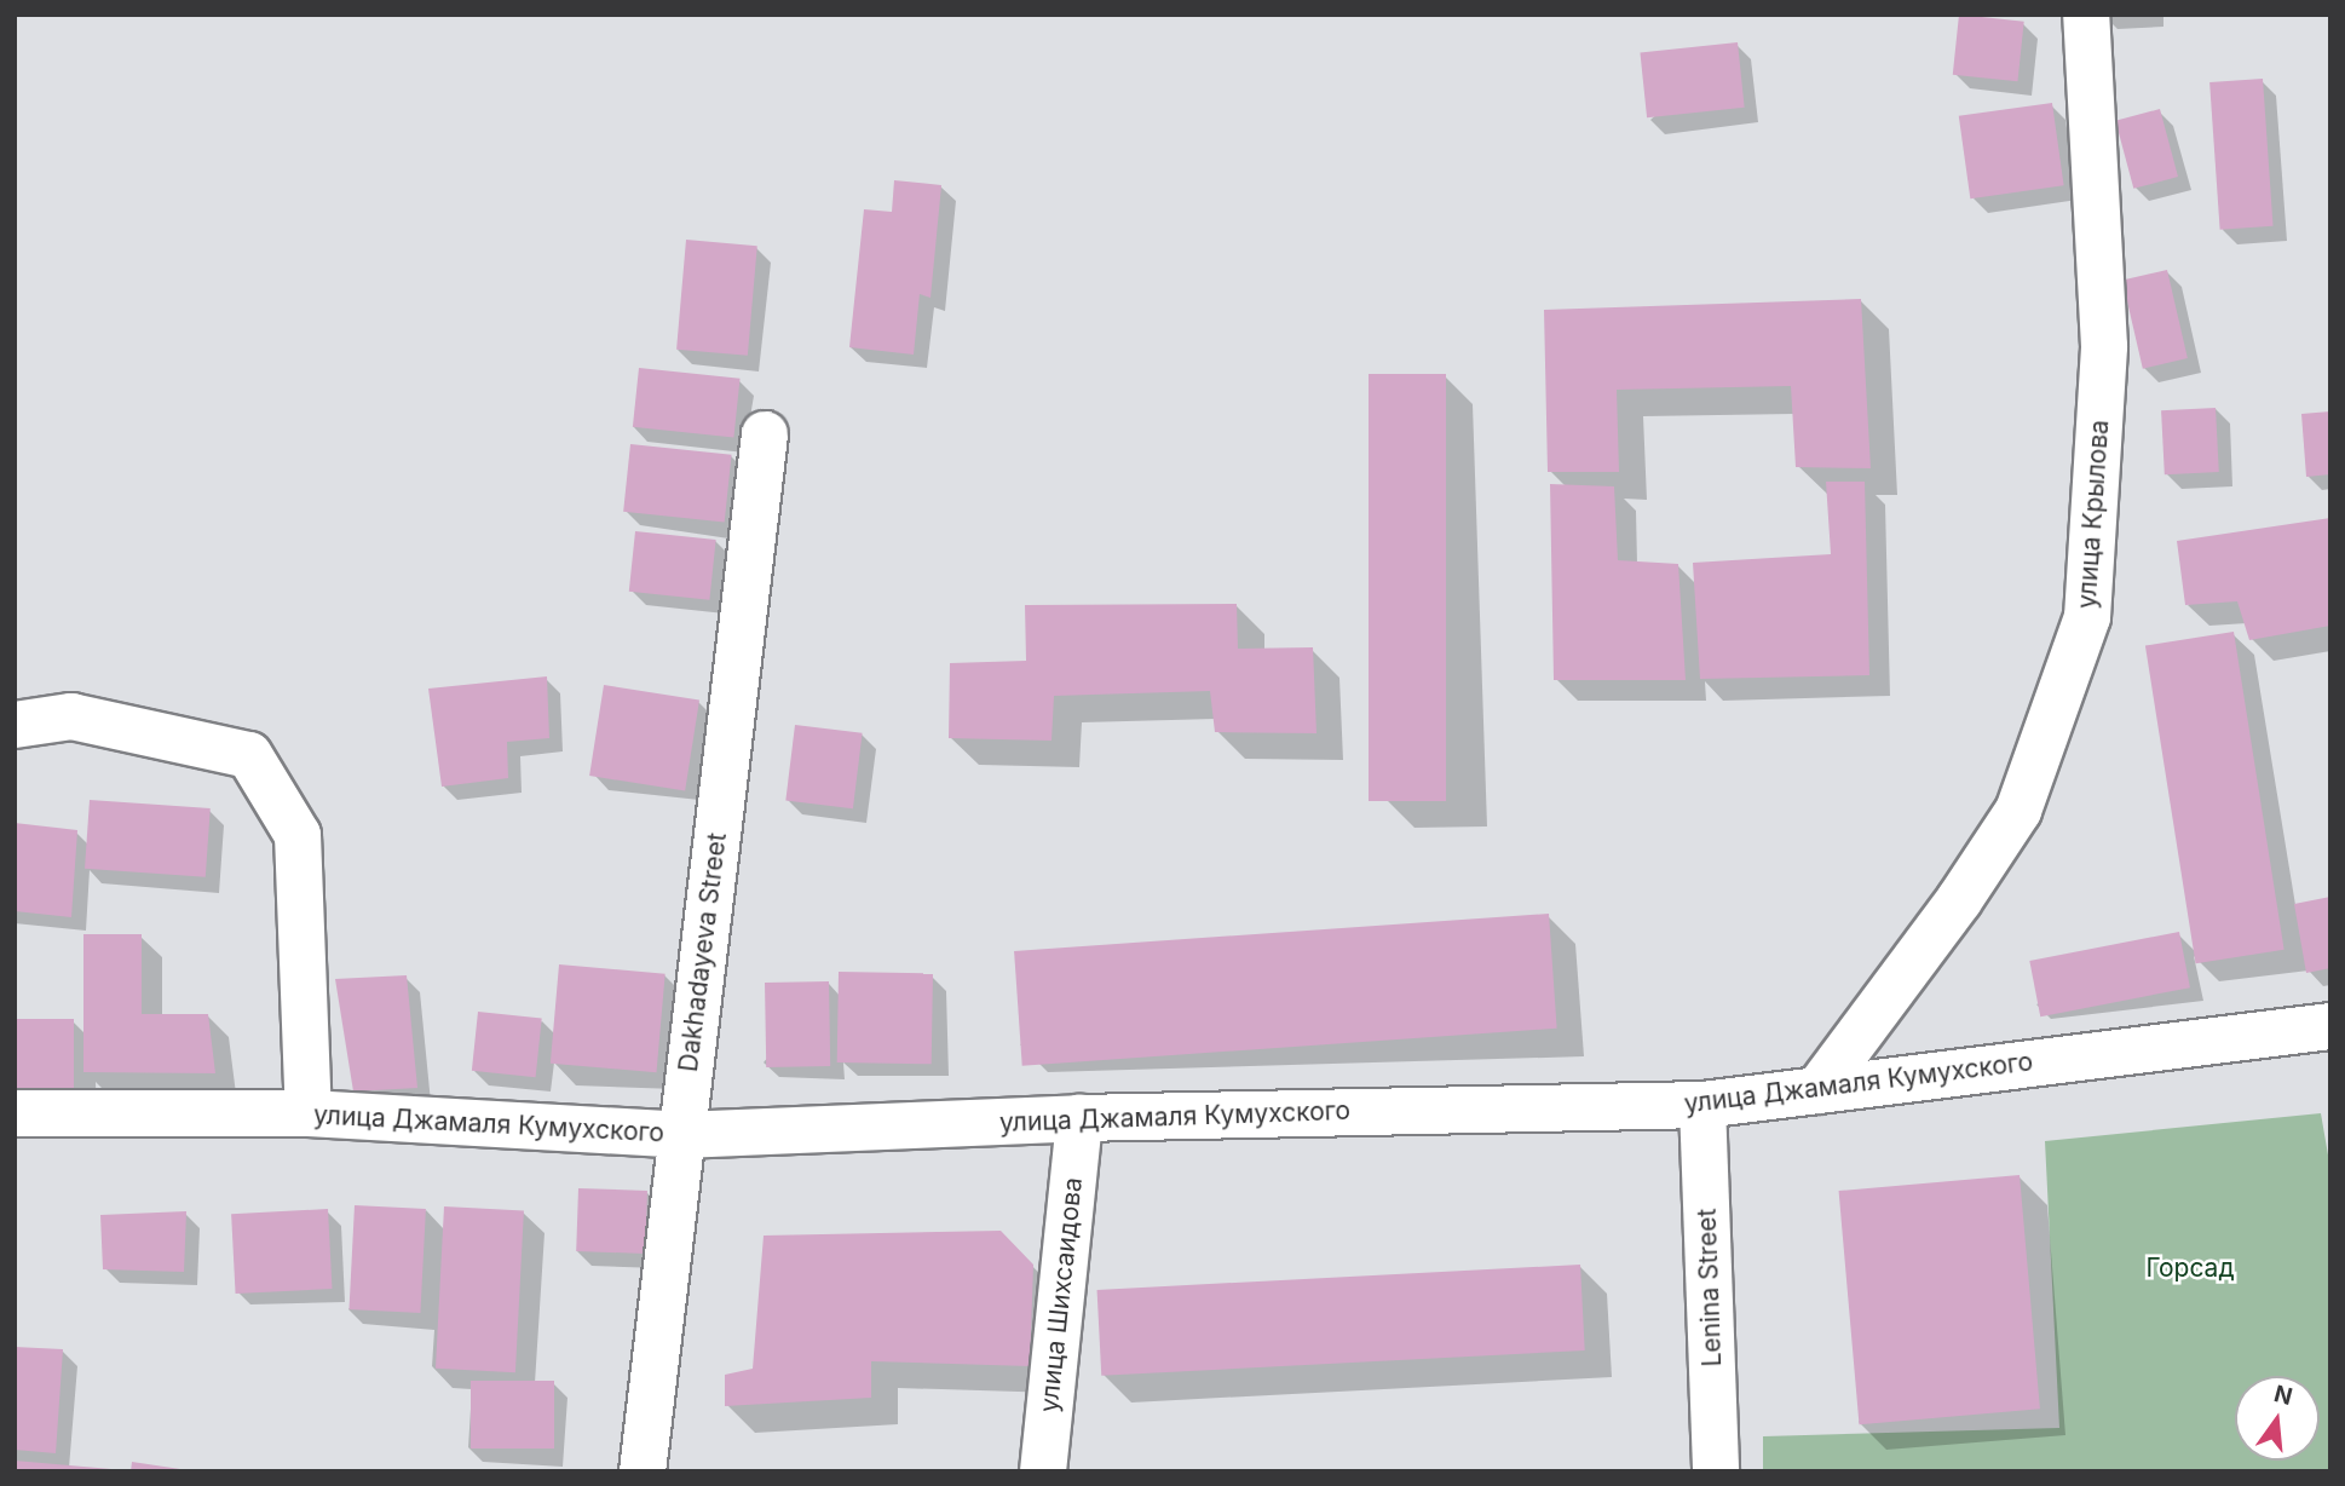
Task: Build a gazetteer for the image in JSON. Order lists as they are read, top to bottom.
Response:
{
  "streets": {
    "street": [
      "улица Крылова",
      "Dakhadayeva Street",
      "улица Джамаля Кумухского",
      "Lenina Street",
      "улица Шихсаидова"
    ]
  },
  "crossings": [
    ["улица Крылова", "улица Джамаля Кумухского"],
    ["Dakhadayeva Street", "улица Джамаля Кумухского"],
    ["улица Джамаля Кумухского", "Lenina Street"],
    ["улица Джамаля Кумухского", "улица Шихсаидова"]
  ],
  "parks": ["Горсад"],
  "north": "top"
}
